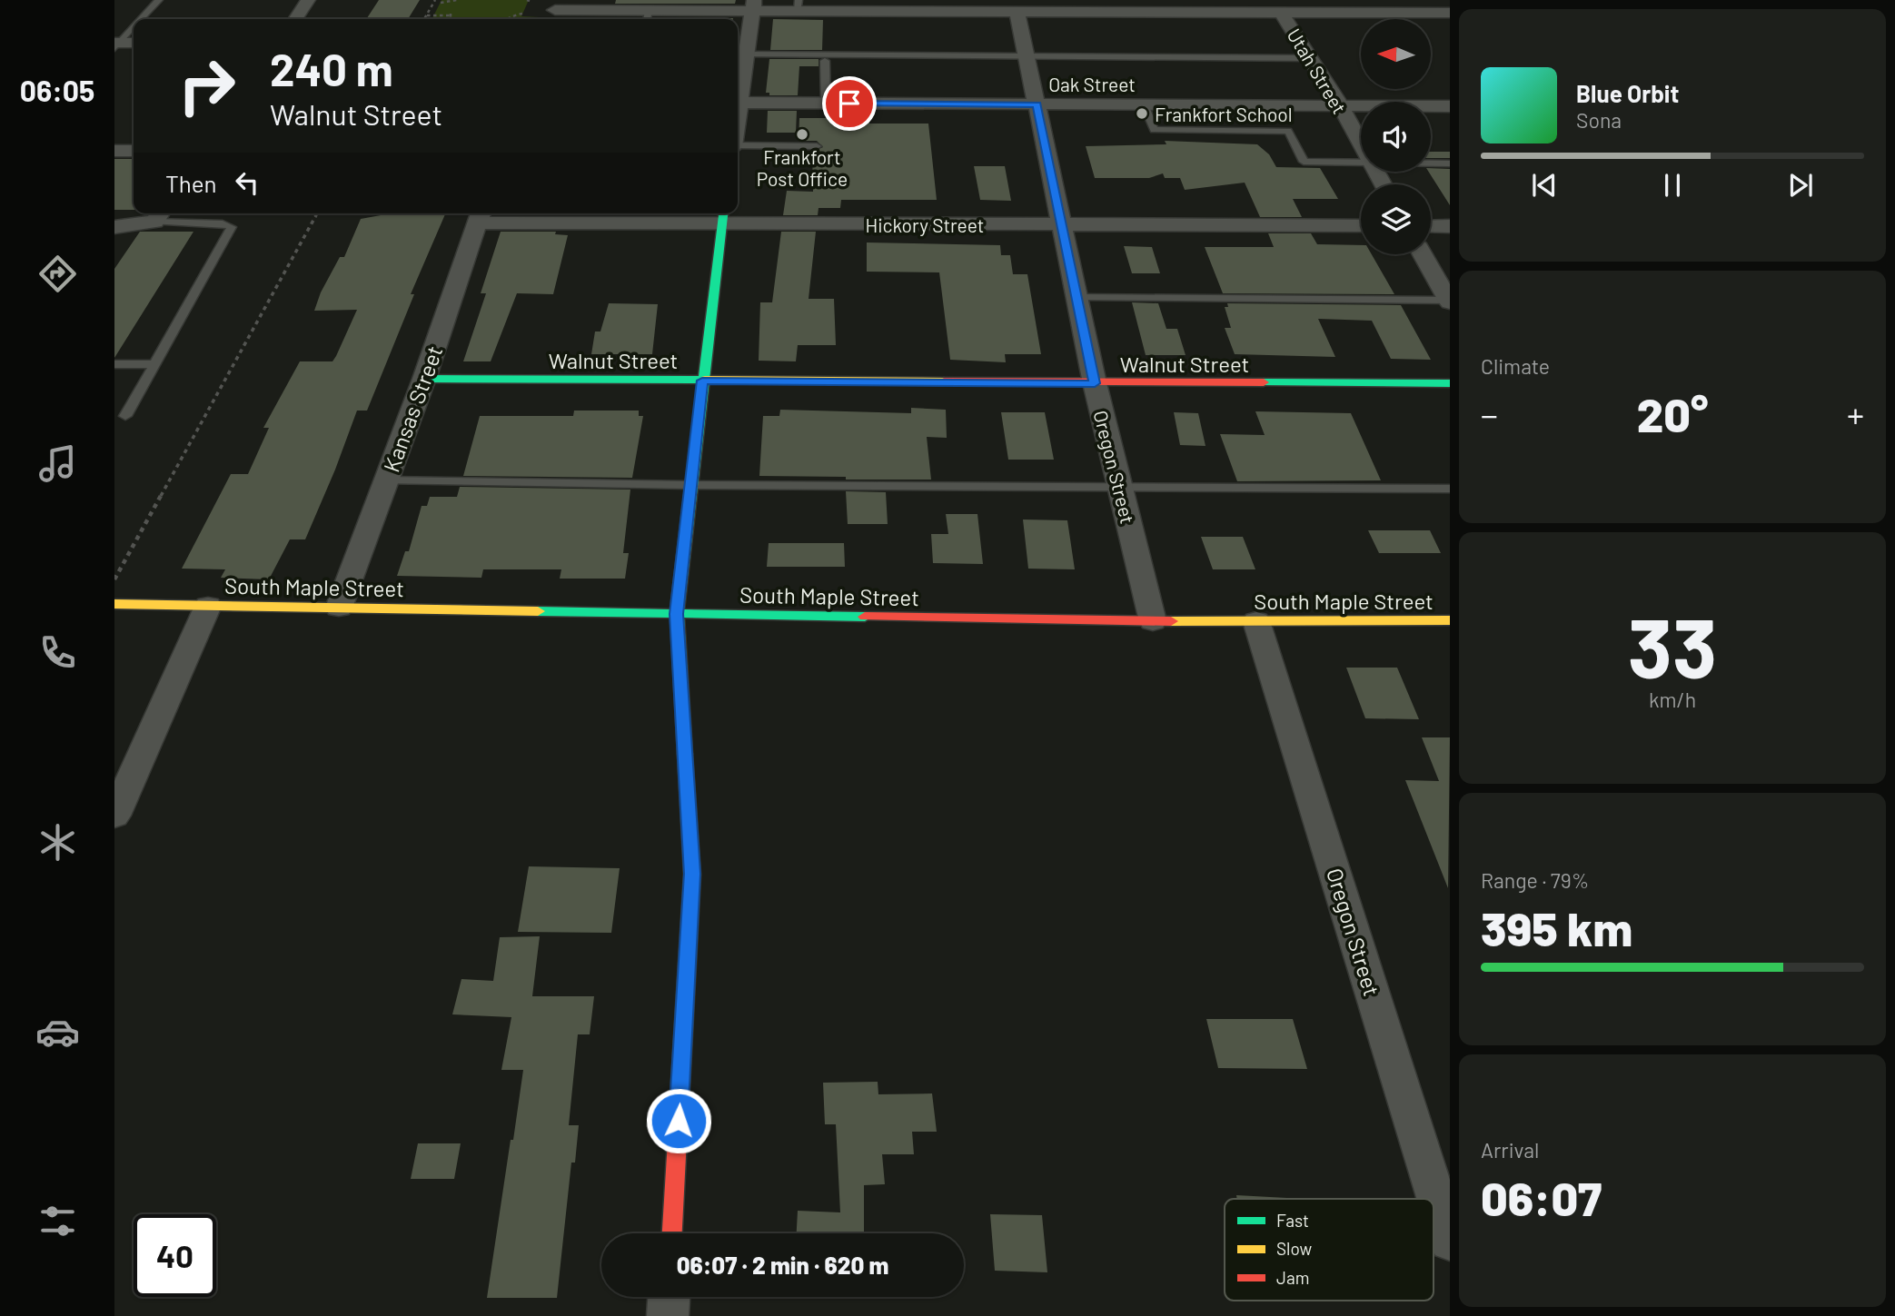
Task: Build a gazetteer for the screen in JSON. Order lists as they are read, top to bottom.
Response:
{
  "streets": {
    "street": [
      "Utah Street",
      "Oak Street",
      "Hickory Street",
      "Walnut Street",
      "Kansas Street",
      "Oregon Street",
      "South Maple Street"
    ]
  },
  "crossings": [
    ["Utah Street", "Oak Street"],
    ["Oak Street", "Oregon Street"],
    ["Hickory Street", "Kansas Street"],
    ["Hickory Street", "Oregon Street"],
    ["Walnut Street", "Kansas Street"],
    ["Walnut Street", "Oregon Street"],
    ["Kansas Street", "South Maple Street"],
    ["Oregon Street", "South Maple Street"]
  ],
  "places": ["Frankfort School", "Frankfort Post Office"],
  "legend": ["Fast", "Slow", "Jam"],
  "north": "left",
  "page": {
    "tabs": "06:05",
    "turn": ["240 m", "Walnut Street"],
    "song": ["Blue Orbit", "Sona"],
    "then": "Then",
    "tile": [
      "Climate",
      ["33", "km/h"],
      ["Range · 79%", "395 km"],
      ["Arrival", "06:07"]
    ],
    "heat": ["−", "20°", "+"],
    "limit": "40",
    "trip": "06:07 · 2 min · 620 m"
  }
}
